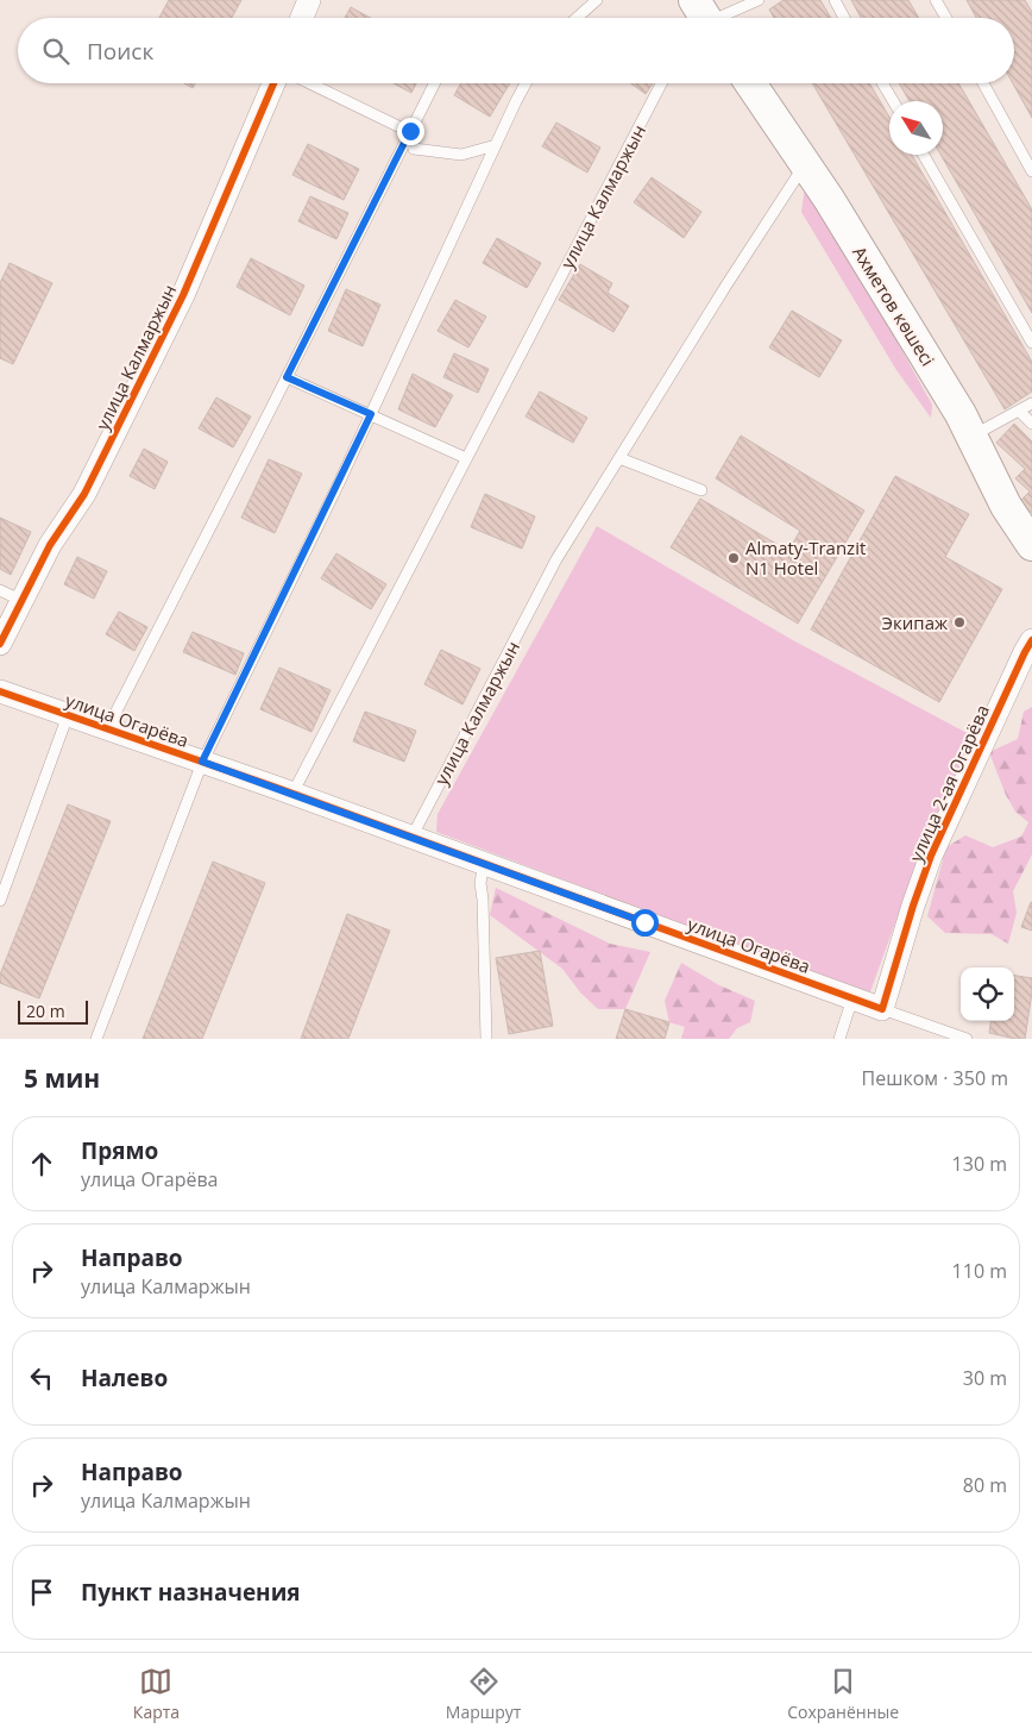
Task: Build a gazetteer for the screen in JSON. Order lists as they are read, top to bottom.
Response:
{
  "streets": {
    "main road": ["Ахметов көшесі"],
    "street": ["улица Калмаржын", "улица Огарёва", "улица 2-ая Огарёва"]
  },
  "crossings": [
    ["улица Калмаржын", "Ахметов көшесі"],
    ["улица Калмаржын", "улица Огарёва"],
    ["улица Огарёва", "улица 2-ая Огарёва"]
  ],
  "places": ["Almaty-Tranzit N1 Hotel", "Экипаж"],
  "scale_bar": "20 m",
  "north": "top left",
  "page": {
    "search": "Поиск",
    "scale": "20 m",
    "heading": ["5 мин", "Пешком · 350 m"],
    "list": [
      ["Прямо", "улица Огарёва", "130 m"],
      ["Направо", "улица Калмаржын", "110 m"],
      ["Налево", "30 m"],
      ["Направо", "улица Калмаржын", "80 m"],
      "Пункт назначения"
    ],
    "nav": ["Карта", "Маршрут", "Сохранённые"]
  }
}
